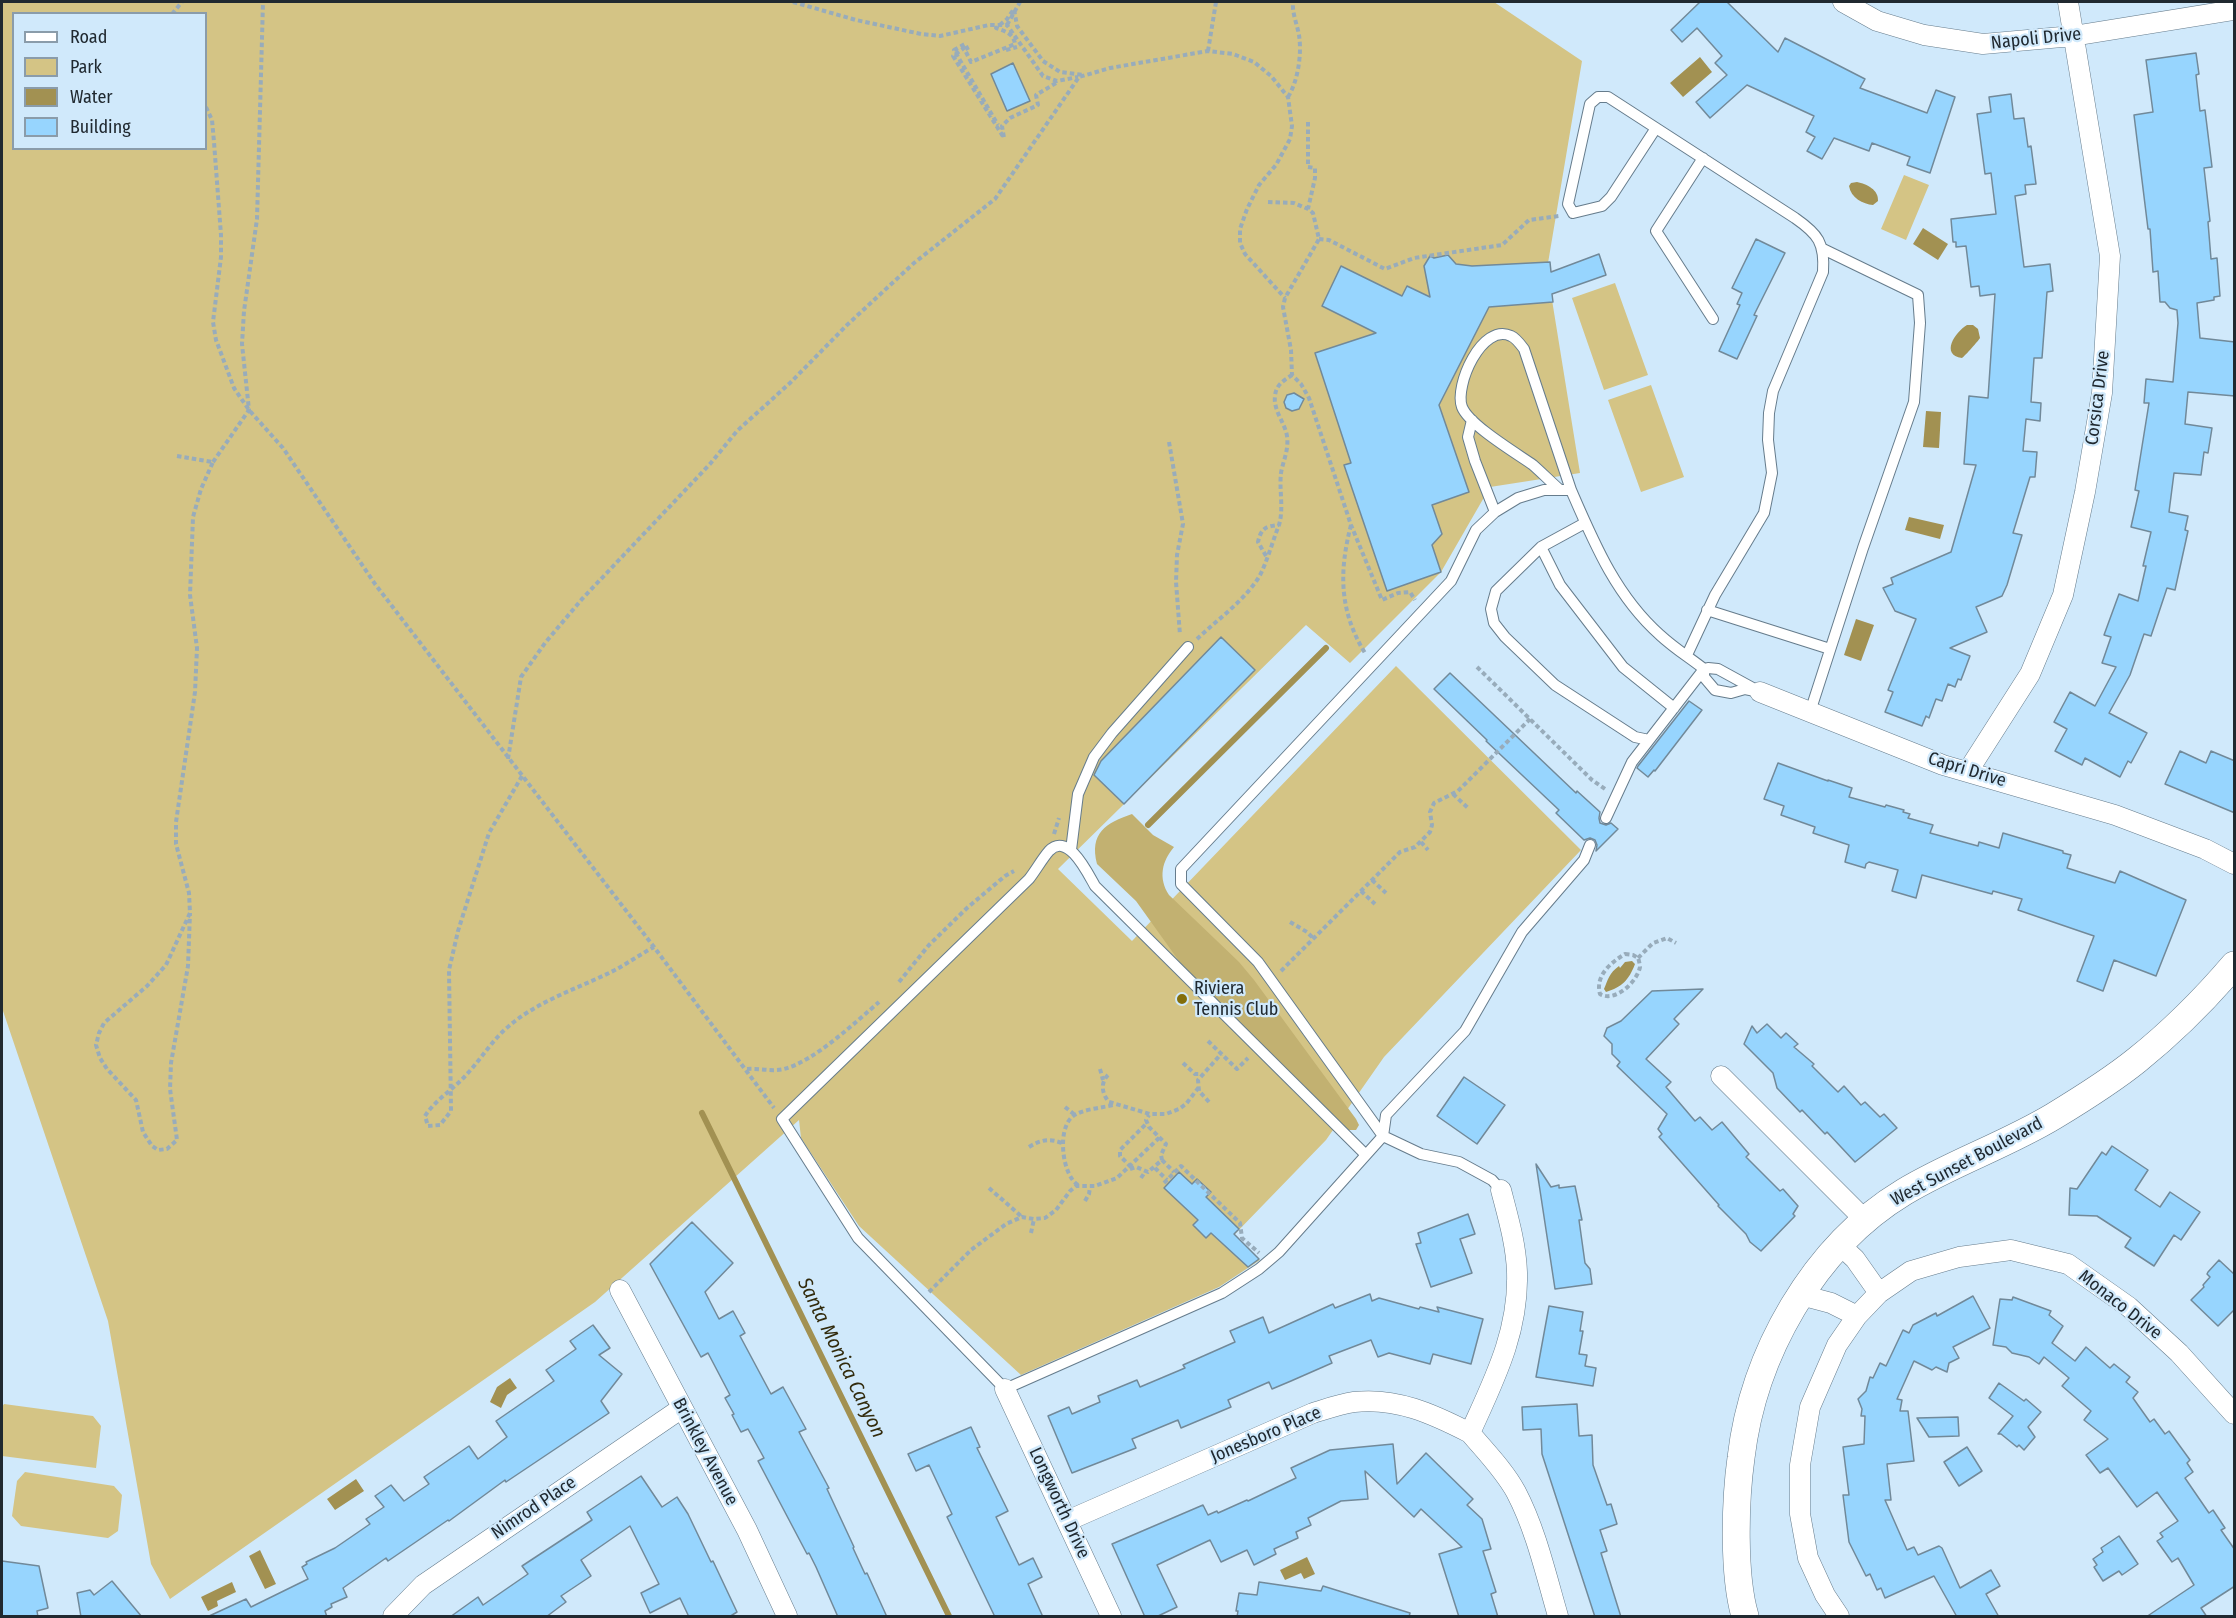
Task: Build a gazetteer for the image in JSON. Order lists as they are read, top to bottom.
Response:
{
  "streets": {
    "main road": ["West Sunset Boulevard"],
    "street": [
      "Napoli Drive",
      "Corsica Drive",
      "Capri Drive",
      "Monaco Drive",
      "Jonesboro Place",
      "Brinkley Avenue",
      "Longworth Drive",
      "Nimrod Place"
    ]
  },
  "crossings": [
    ["Napoli Drive", "Corsica Drive"],
    ["Corsica Drive", "Capri Drive"],
    ["Jonesboro Place", "Longworth Drive"],
    ["Brinkley Avenue", "Nimrod Place"]
  ],
  "water": ["Santa Monica Canyon"],
  "places": ["Riviera Tennis Club"],
  "legend": [
    "Road",
    "Park",
    "Water",
    "Building"
  ]
}
